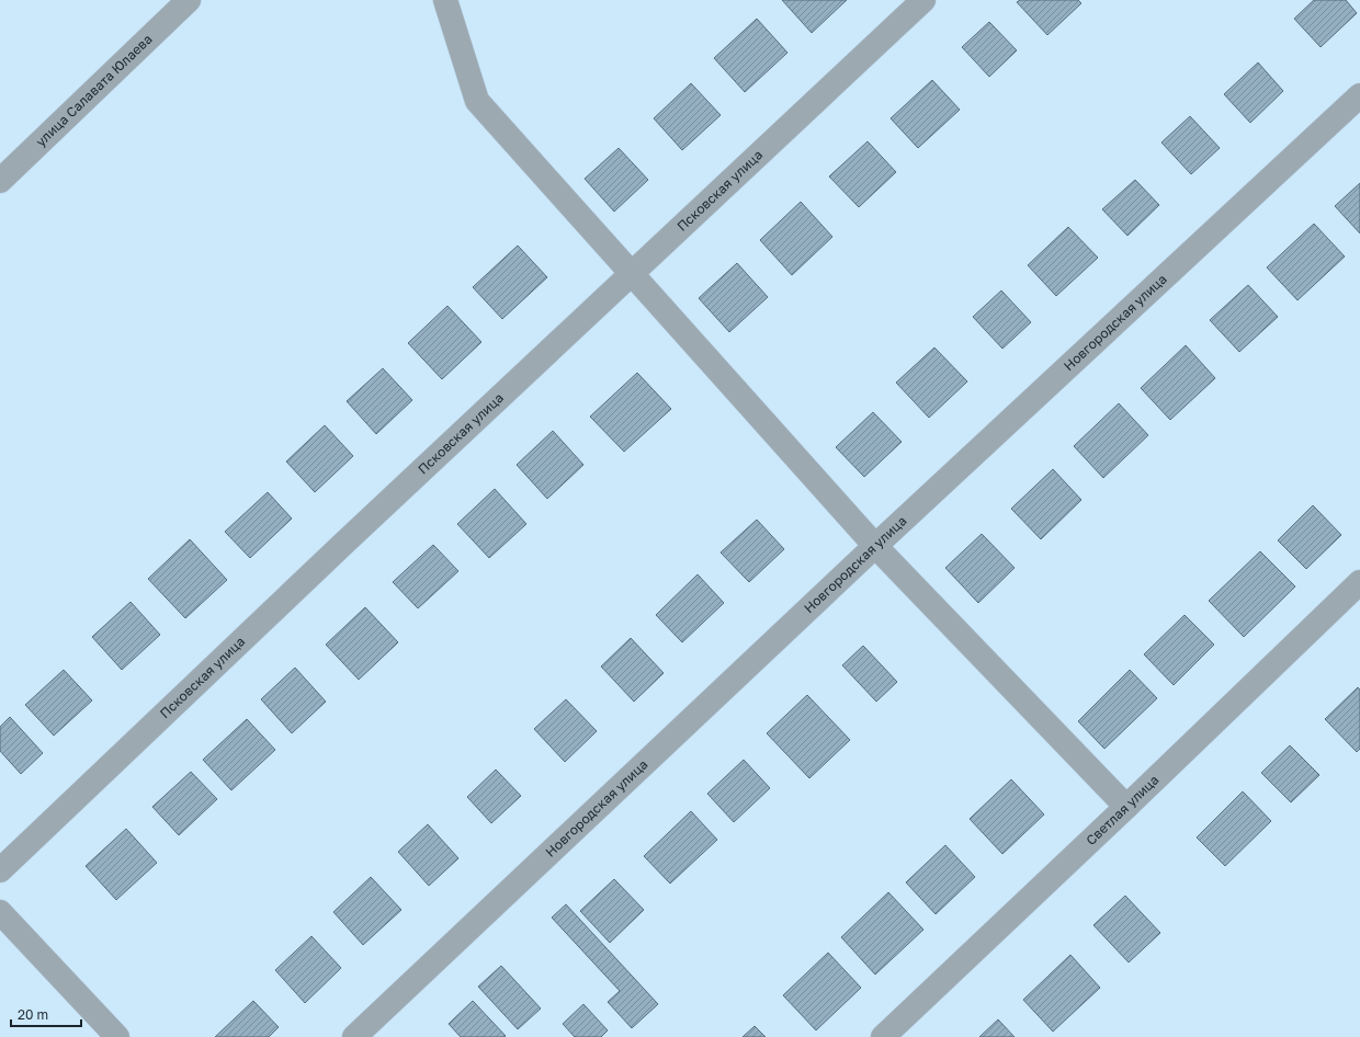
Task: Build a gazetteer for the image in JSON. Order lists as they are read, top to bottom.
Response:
{
  "streets": {
    "street": [
      "улица Салавата Юлаева",
      "Псковская улица",
      "Новгородская улица",
      "Светлая улица"
    ]
  },
  "scale_bar": "20 m"
}
